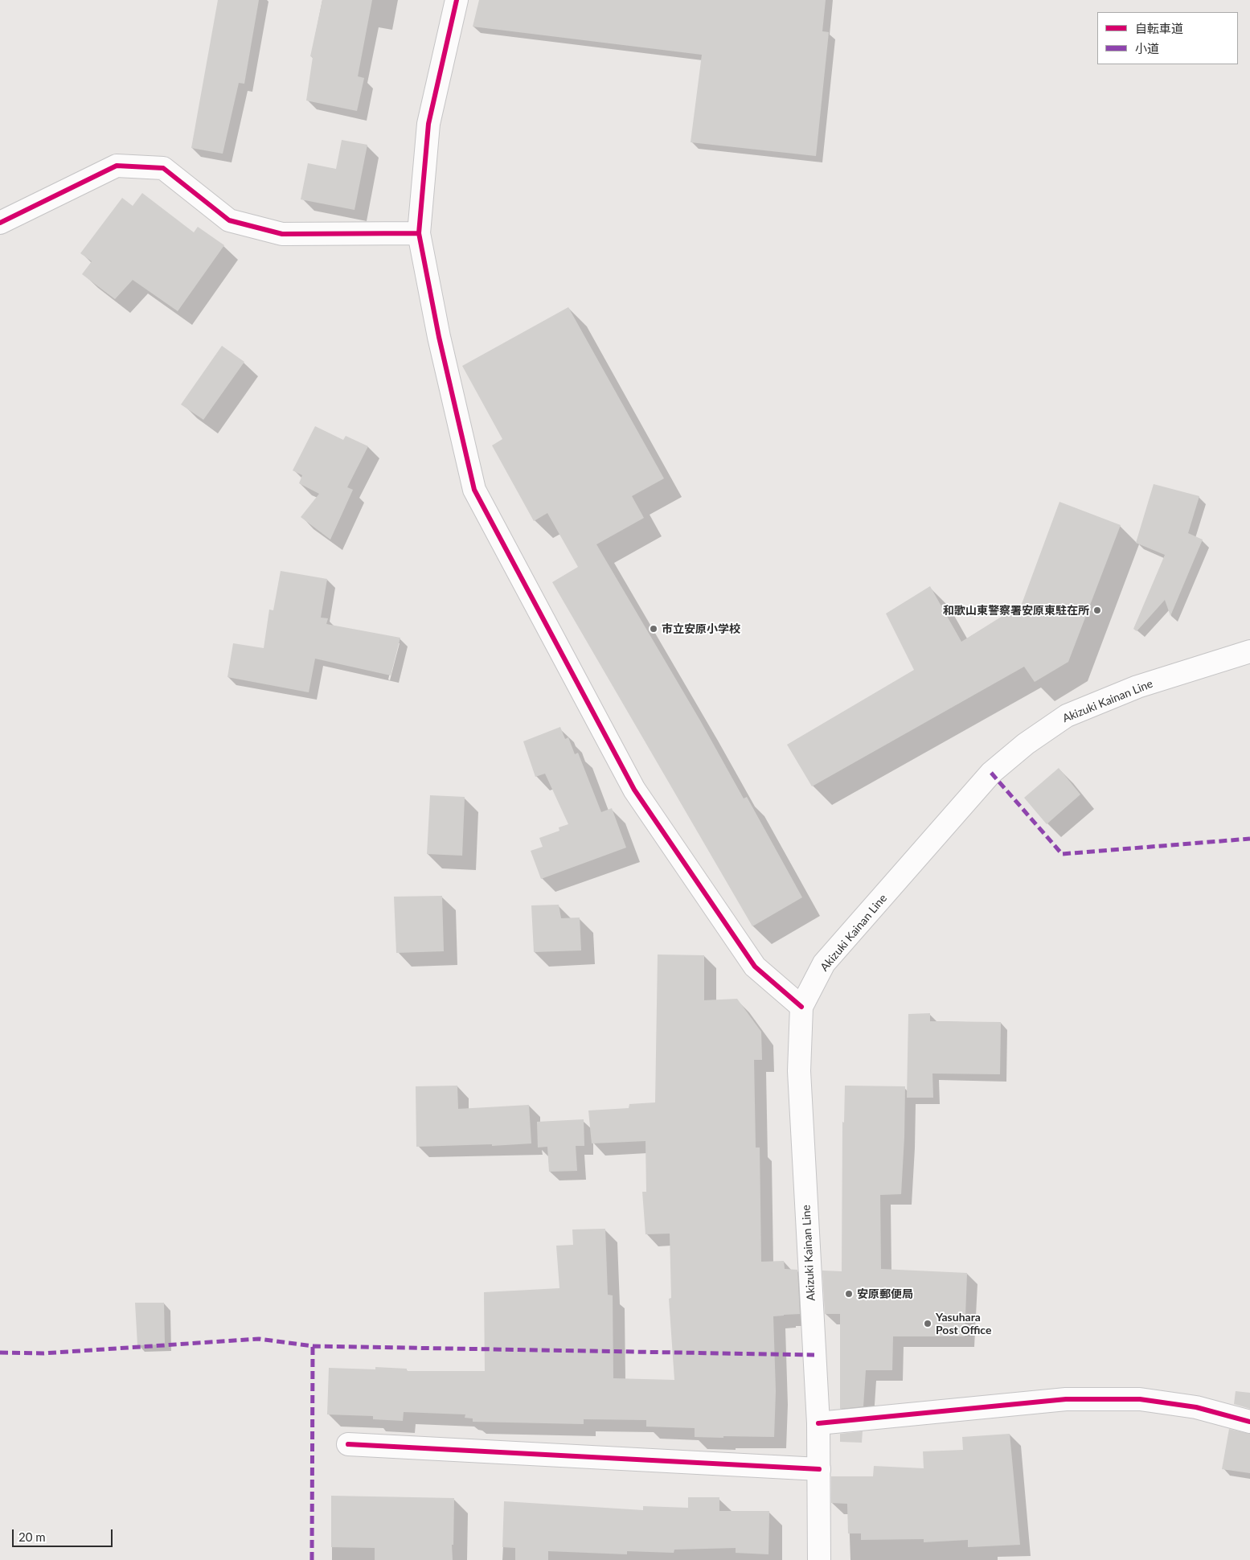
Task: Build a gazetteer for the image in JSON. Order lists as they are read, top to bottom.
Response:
{
  "streets": {
    "street": ["Akizuki Kainan Line"]
  },
  "places": [
    "和歌山東警察署安原東駐在所",
    "市立安原小学校",
    "安原郵便局",
    "Yasuhara Post Office"
  ],
  "legend": ["自転車道", "小道"],
  "scale_bar": "20 m"
}
